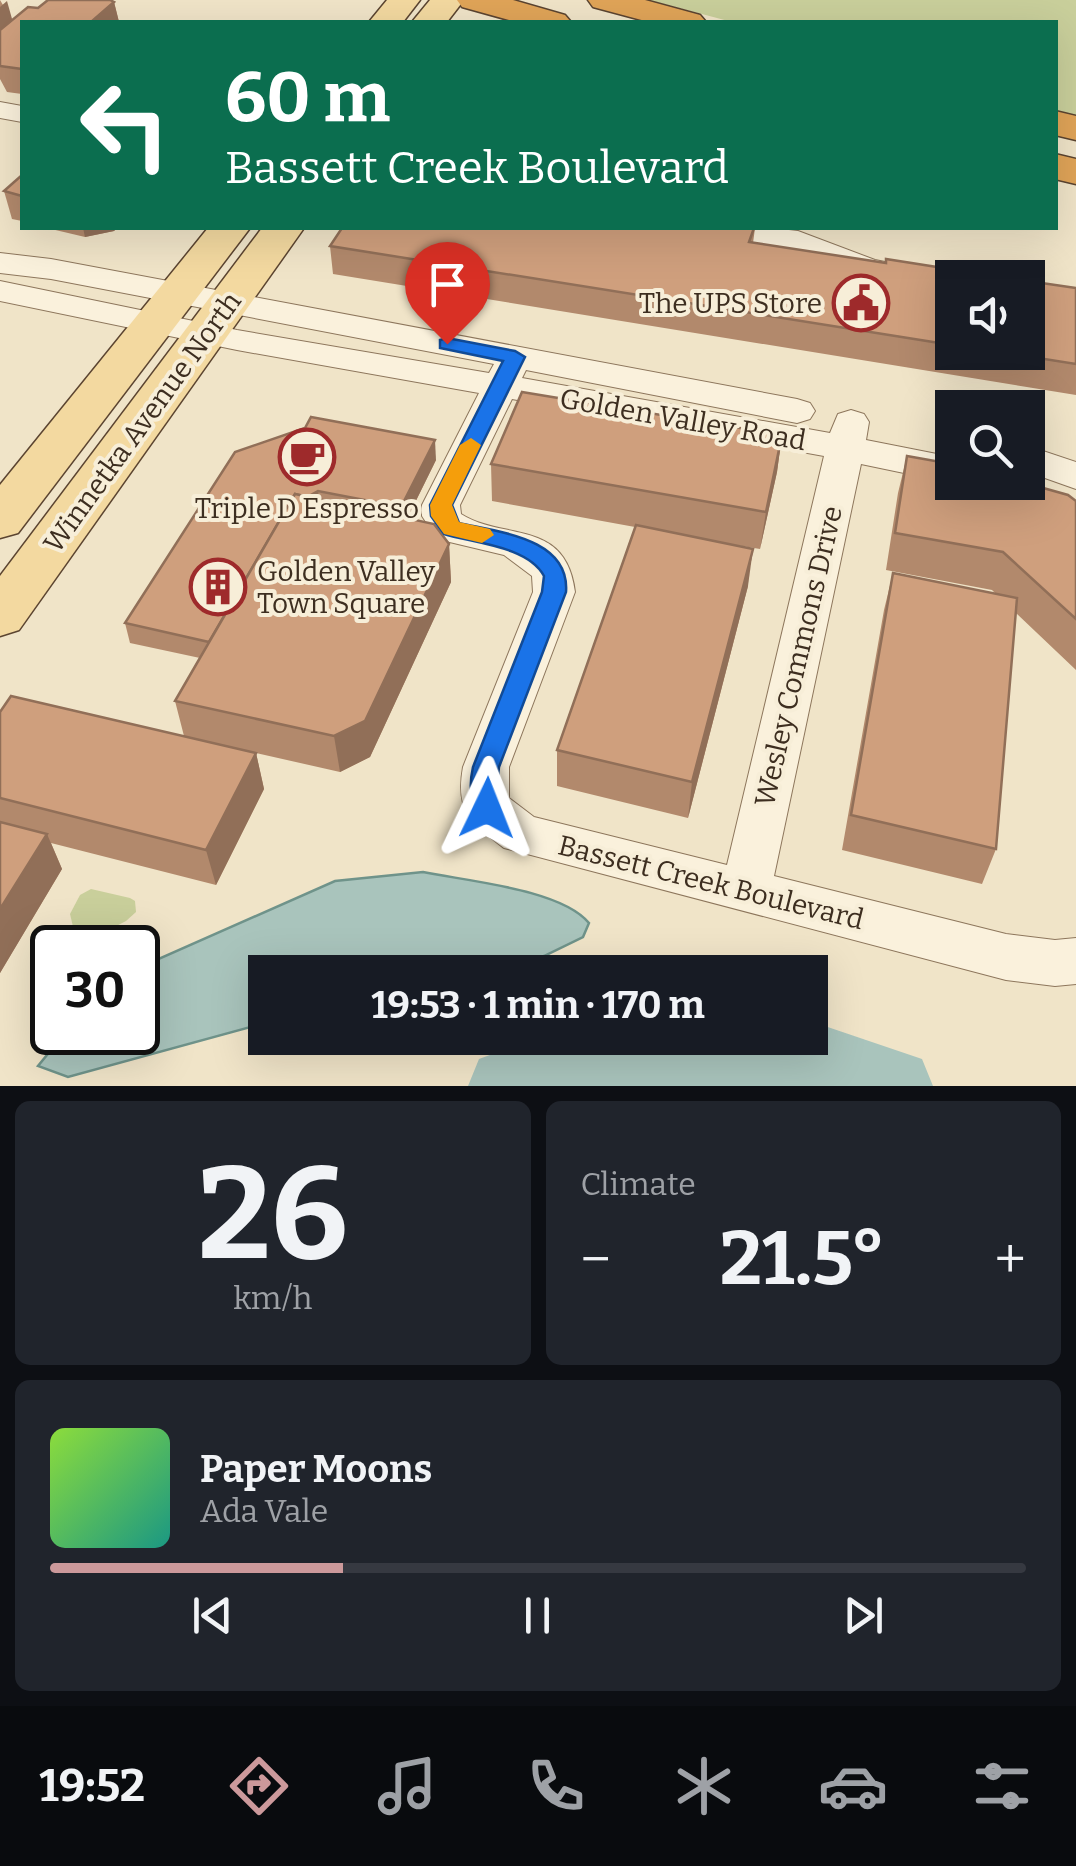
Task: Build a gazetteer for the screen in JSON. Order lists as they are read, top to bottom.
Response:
{
  "streets": {
    "main road": ["Winnetka Avenue North"],
    "street": ["Golden Valley Road", "Wesley Commons Drive", "Bassett Creek Boulevard"]
  },
  "crossings": [
    ["Golden Valley Road", "Winnetka Avenue North"],
    ["Golden Valley Road", "Wesley Commons Drive"],
    ["Golden Valley Road", "Bassett Creek Boulevard"],
    ["Wesley Commons Drive", "Bassett Creek Boulevard"]
  ],
  "places": {
    "public building": ["The UPS Store"],
    "cafe": ["Triple D Espresso"],
    "building": ["Golden Valley Town Square"]
  },
  "page": {
    "turn": ["60 m", "Bassett Creek Boulevard"],
    "limit": "30",
    "trip": "19:53 · 1 min · 170 m",
    "tile": [
      ["26", "km/h"],
      "Climate"
    ],
    "heat": ["−", "21.5°", "+"],
    "song": ["Paper Moons", "Ada Vale"],
    "tabs": "19:52"
  }
}
